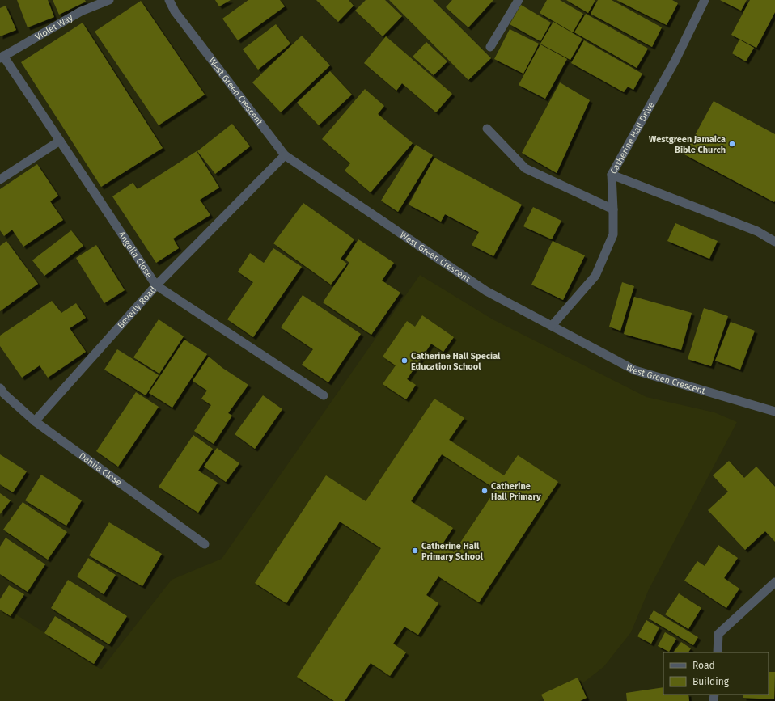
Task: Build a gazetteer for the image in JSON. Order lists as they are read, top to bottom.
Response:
{
  "streets": {
    "street": [
      "Violet Way",
      "West Green Crescent",
      "Catherine Hall Drive",
      "Angella Close",
      "Beverly Road",
      "Dahlia Close"
    ]
  },
  "crossings": [
    ["Violet Way", "Angella Close"],
    ["West Green Crescent", "Catherine Hall Drive"],
    ["West Green Crescent", "Beverly Road"],
    ["Angella Close", "Beverly Road"],
    ["Beverly Road", "Dahlia Close"]
  ],
  "places": [
    "Westgreen Jamaica Bible Church",
    "Catherine Hall Special Education School",
    "Catherine Hall Primary",
    "Catherine Hall Primary School"
  ],
  "legend": ["Road", "Building"]
}
